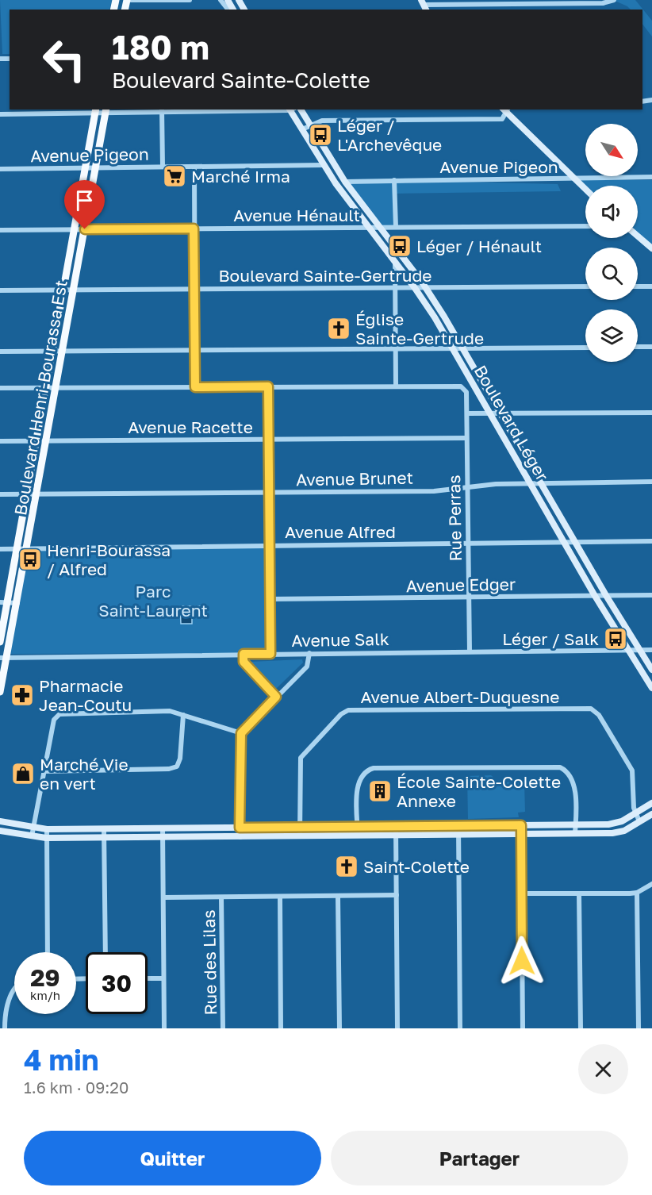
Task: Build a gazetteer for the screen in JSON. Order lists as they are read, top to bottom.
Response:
{
  "streets": {
    "main road": ["Boulevard Henri-Bourassa Est"],
    "street": [
      "Avenue Pigeon",
      "Avenue Hénault",
      "Boulevard Sainte-Gertrude",
      "Boulevard Léger",
      "Avenue Racette",
      "Avenue Brunet",
      "Rue Perras",
      "Avenue Alfred",
      "Avenue Edger",
      "Avenue Salk",
      "Avenue Albert-Duquesne",
      "Rue des Lilas"
    ]
  },
  "crossings": [
    ["Avenue Pigeon", "Boulevard Henri-Bourassa Est"],
    ["Avenue Pigeon", "Boulevard Léger"],
    ["Avenue Hénault", "Boulevard Henri-Bourassa Est"],
    ["Avenue Hénault", "Boulevard Léger"],
    ["Boulevard Sainte-Gertrude", "Boulevard Henri-Bourassa Est"],
    ["Boulevard Sainte-Gertrude", "Boulevard Léger"],
    ["Boulevard Henri-Bourassa Est", "Avenue Racette"],
    ["Boulevard Henri-Bourassa Est", "Avenue Brunet"],
    ["Boulevard Henri-Bourassa Est", "Avenue Alfred"],
    ["Boulevard Henri-Bourassa Est", "Avenue Salk"],
    ["Boulevard Léger", "Avenue Brunet"],
    ["Boulevard Léger", "Avenue Alfred"],
    ["Boulevard Léger", "Avenue Edger"],
    ["Boulevard Léger", "Avenue Salk"],
    ["Avenue Racette", "Rue Perras"],
    ["Avenue Brunet", "Rue Perras"],
    ["Rue Perras", "Avenue Alfred"],
    ["Rue Perras", "Avenue Edger"],
    ["Rue Perras", "Avenue Salk"]
  ],
  "parks": ["Parc Saint-Laurent"],
  "places": {
    "bus stop": [
      "Léger / L'Archevêque",
      "Léger / Hénault",
      "Henri-Bourassa / Alfred",
      "Léger / Salk"
    ],
    "supermarket": ["Marché Irma"],
    "church": ["Église Sainte-Gertrude", "Saint-Colette"],
    "pharmacy": ["Pharmacie Jean-Coutu"],
    "shop": ["Marché Vie en vert"],
    "building": ["École Sainte-Colette Annexe"]
  },
  "north": "bottom right",
  "page": {
    "turn": ["180 m", "Boulevard Sainte-Colette"],
    "speed": "29 km/h",
    "limit": "30",
    "heading": ["4 min", "1.6 km · 09:20"],
    "buttons": ["Quitter", "Partager"]
  }
}
